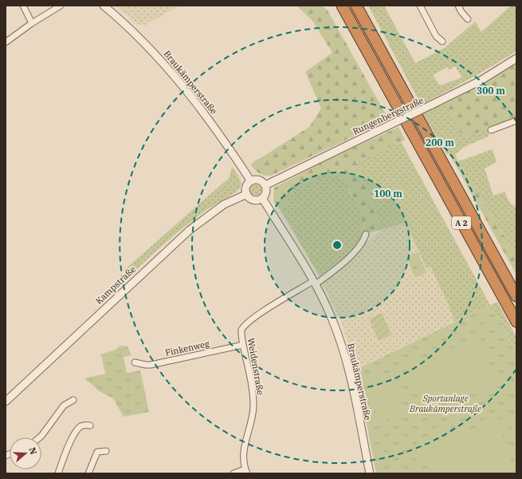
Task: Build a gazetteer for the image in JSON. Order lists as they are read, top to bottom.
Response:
{
  "streets": {
    "highway": ["A 2"],
    "street": [
      "Braukämperstraße",
      "Rungenbergstraße",
      "Kampstraße",
      "Finkenweg",
      "Weidenstraße"
    ]
  },
  "crossings": [
    ["Braukämperstraße", "Rungenbergstraße"],
    ["Braukämperstraße", "Kampstraße"],
    ["Braukämperstraße", "Weidenstraße"],
    ["Rungenbergstraße", "Kampstraße"],
    ["Finkenweg", "Weidenstraße"]
  ],
  "parks": ["Sportanlage Braukämperstraße"],
  "north": "right",
  "rings": ["300 m", "200 m", "100 m"]
}
